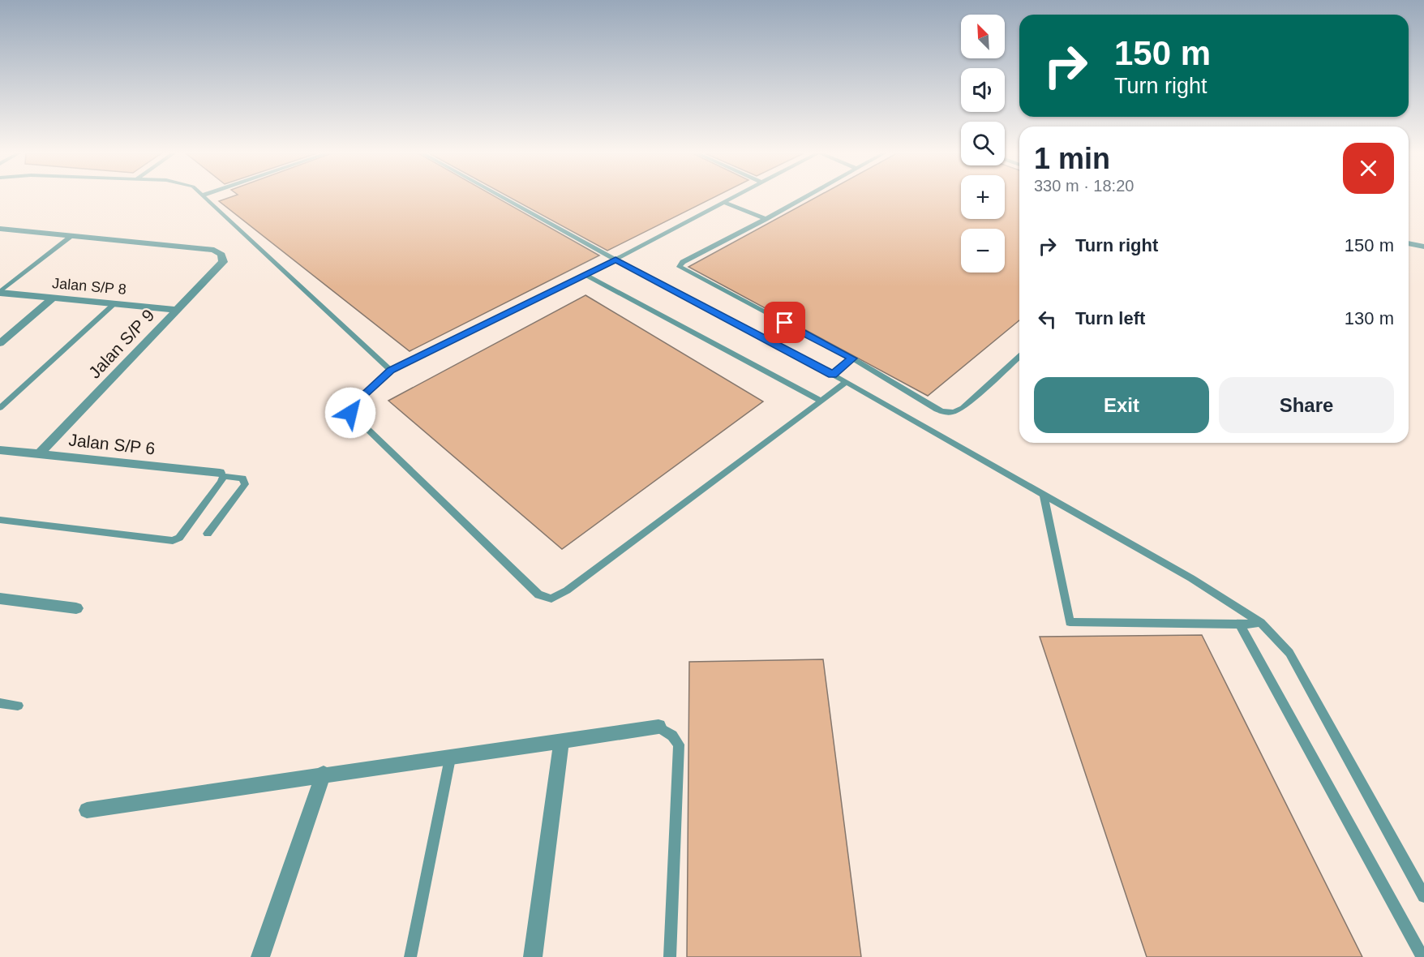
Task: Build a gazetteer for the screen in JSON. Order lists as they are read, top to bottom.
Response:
{
  "streets": {
    "street": ["Jalan S/P 8", "Jalan S/P 9", "Jalan S/P 6"]
  },
  "crossings": [
    ["Jalan S/P 8", "Jalan S/P 9"],
    ["Jalan S/P 9", "Jalan S/P 6"]
  ],
  "north": "top left",
  "page": {
    "map_buttons": ["+", "−"],
    "turn": ["150 m", "Turn right"],
    "heading": ["1 min", "330 m · 18:20"],
    "list": [
      {
        "name": "Turn right",
        "value": "150 m"
      },
      {
        "name": "Turn left",
        "value": "130 m"
      }
    ],
    "buttons": ["Exit", "Share"]
  }
}
